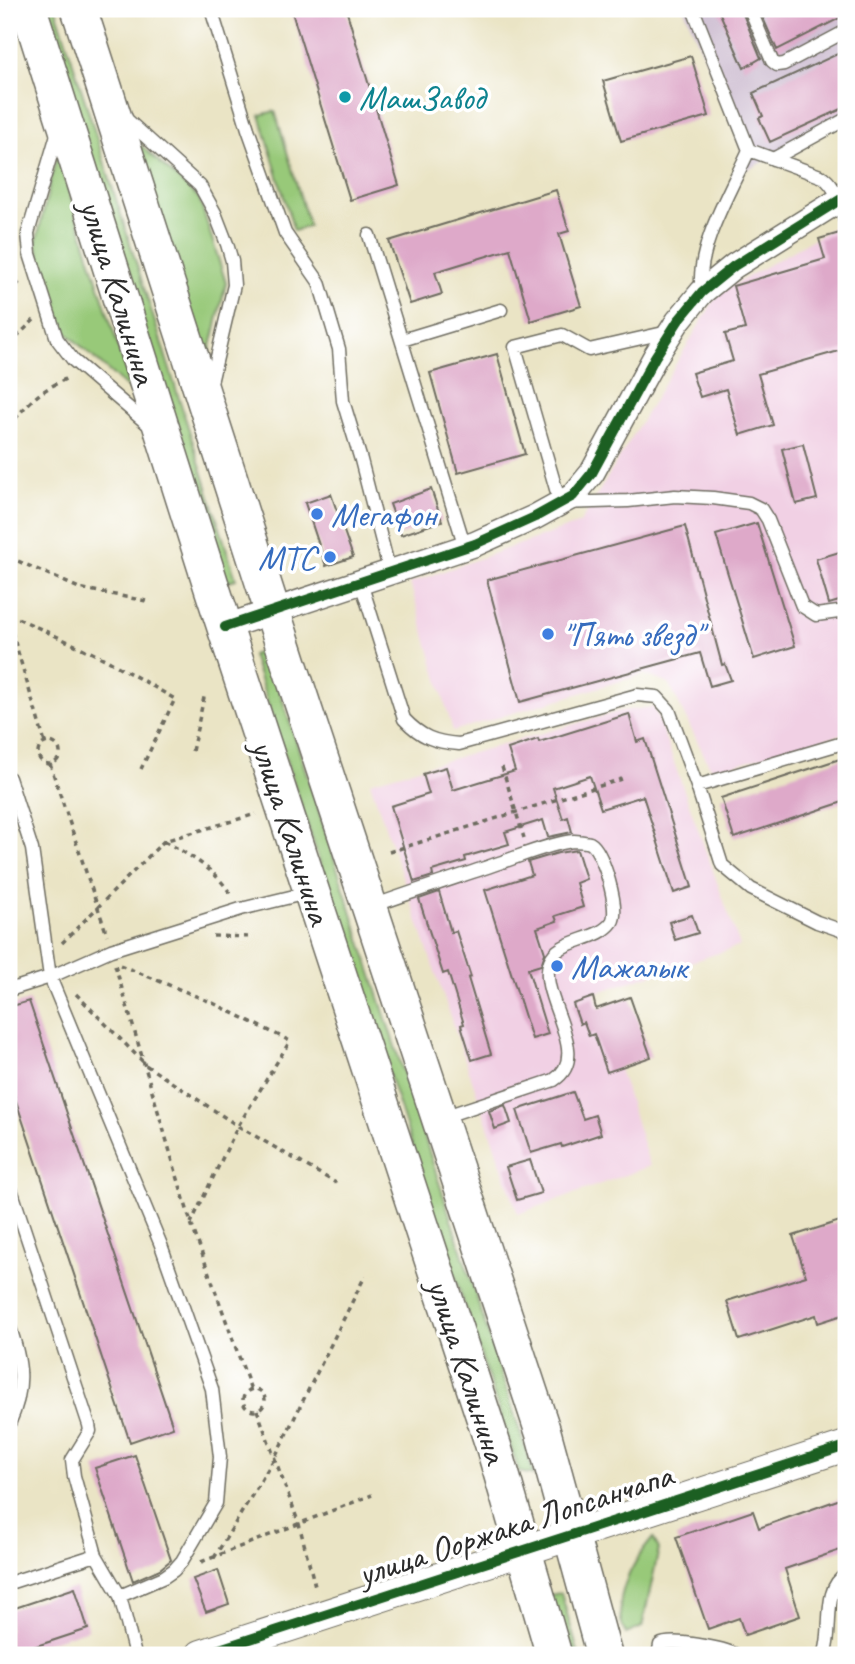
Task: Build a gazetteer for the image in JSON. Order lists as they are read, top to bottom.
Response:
{
  "streets": {
    "main road": ["улица Калинина"],
    "street": ["улица Ооржака Лопсанчапа"]
  },
  "crossings": [
    ["улица Калинина", "улица Ооржака Лопсанчапа"]
  ],
  "places": [
    "МашЗавод",
    "Мегафон",
    "МТС",
    "\"Пять звезд\"",
    "Мажалык"
  ]
}
